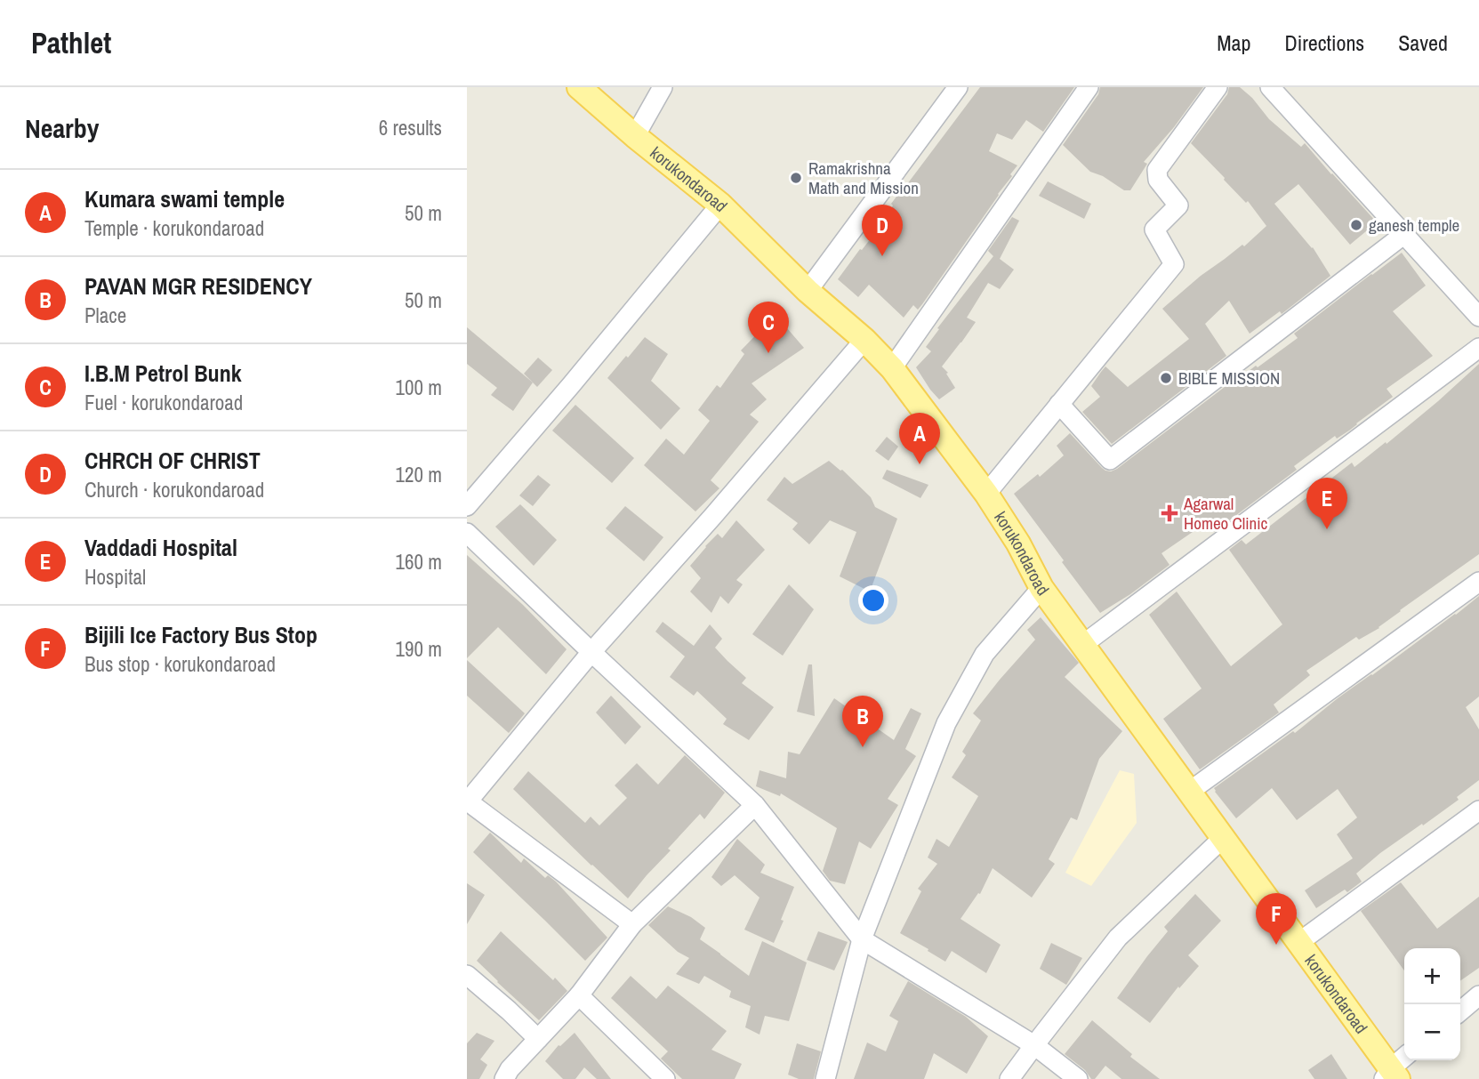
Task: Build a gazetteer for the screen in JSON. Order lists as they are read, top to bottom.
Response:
{
  "streets": {
    "main road": ["korukondaroad"]
  },
  "places": {
    "other": ["Ramakrishna Math and Mission", "ganesh temple", "BIBLE MISSION"],
    "health": ["Agarwal Homeo Clinic"]
  },
  "page": {
    "header": "Pathlet",
    "nav": ["Map", "Directions", "Saved"],
    "heading": ["Nearby", "6 results"],
    "list": [
      {
        "mark": "A",
        "name": "Kumara swami temple",
        "note": "Temple · korukondaroad",
        "value": "50 m"
      },
      {
        "mark": "B",
        "name": "PAVAN MGR RESIDENCY",
        "note": "Place",
        "value": "50 m"
      },
      {
        "mark": "C",
        "name": "I.B.M Petrol Bunk",
        "note": "Fuel · korukondaroad",
        "value": "100 m"
      },
      {
        "mark": "D",
        "name": "CHRCH OF CHRIST",
        "note": "Church · korukondaroad",
        "value": "120 m"
      },
      {
        "mark": "E",
        "name": "Vaddadi Hospital",
        "note": "Hospital",
        "value": "160 m"
      },
      {
        "mark": "F",
        "name": "Bijili Ice Factory Bus Stop",
        "note": "Bus stop · korukondaroad",
        "value": "190 m"
      }
    ],
    "pins": [
      "D",
      "C",
      "A",
      "E",
      "B",
      "F"
    ],
    "map_buttons": ["+", "−"]
  }
}
